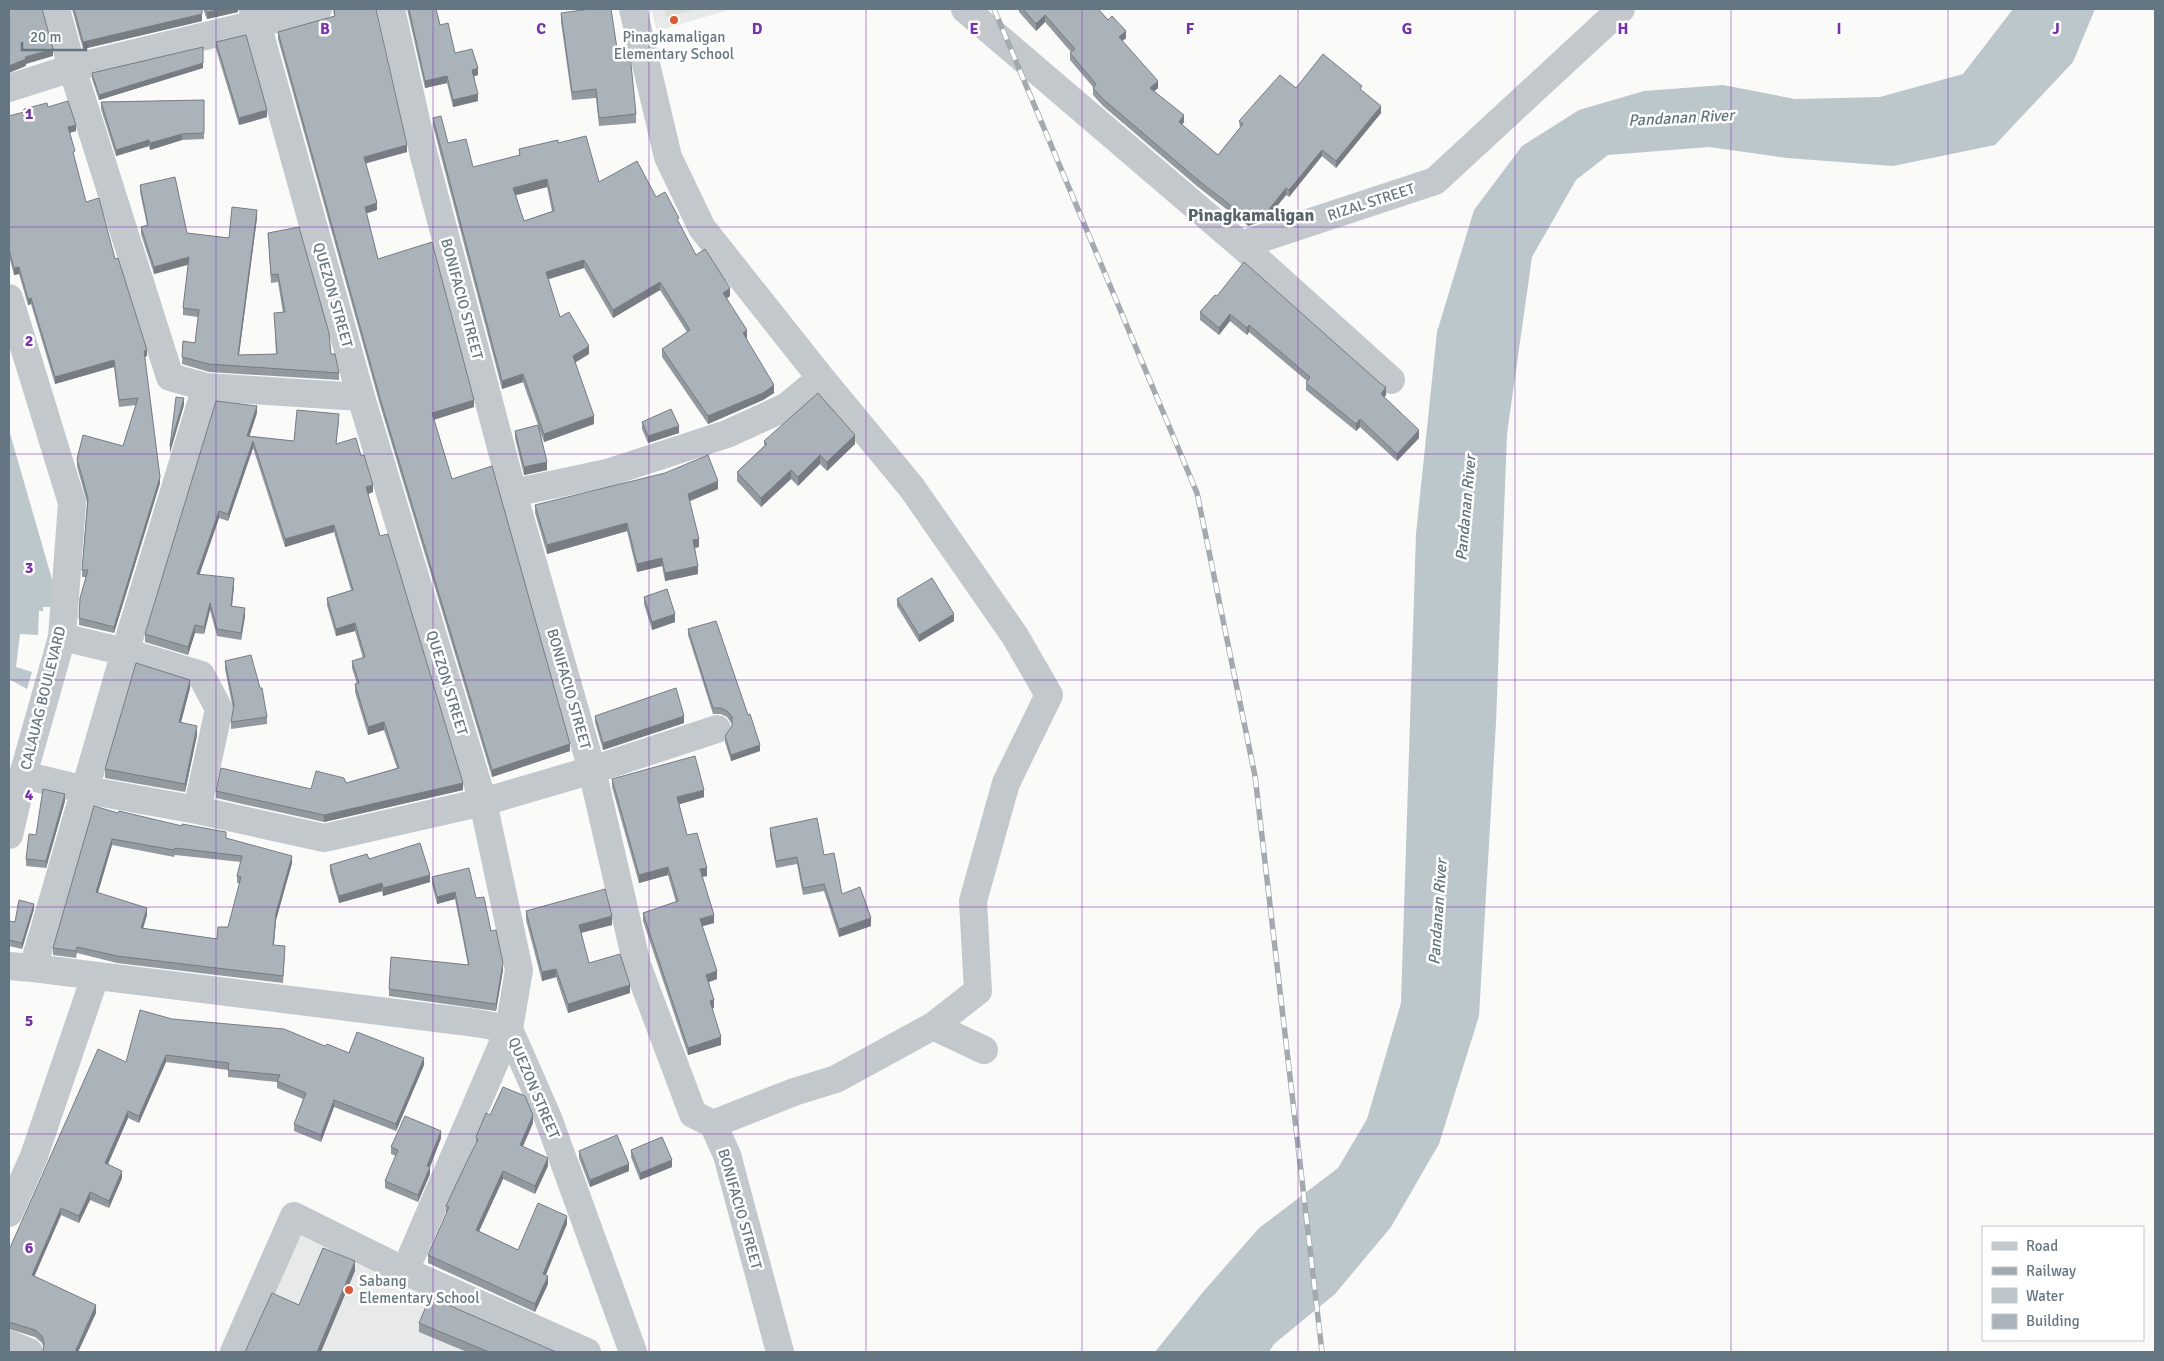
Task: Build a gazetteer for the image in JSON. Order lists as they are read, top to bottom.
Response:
{
  "streets": {
    "street": [
      "RIZAL STREET",
      "QUEZON STREET",
      "BONIFACIO STREET",
      "CALAUAG BOULEVARD"
    ]
  },
  "districts": ["Pinagkamaligan"],
  "water": ["Pandanan River"],
  "places": ["Pinagkamaligan Elementary School", "Sabang Elementary School"],
  "legend": [
    "Road",
    "Railway",
    "Water",
    "Building"
  ],
  "scale_bar": "20 m",
  "grid": {
    "columns": [
      "B",
      "C",
      "D",
      "E",
      "F",
      "G",
      "H",
      "I",
      "J"
    ],
    "rows": [
      "1",
      "2",
      "3",
      "4",
      "5",
      "6"
    ]
  }
}
